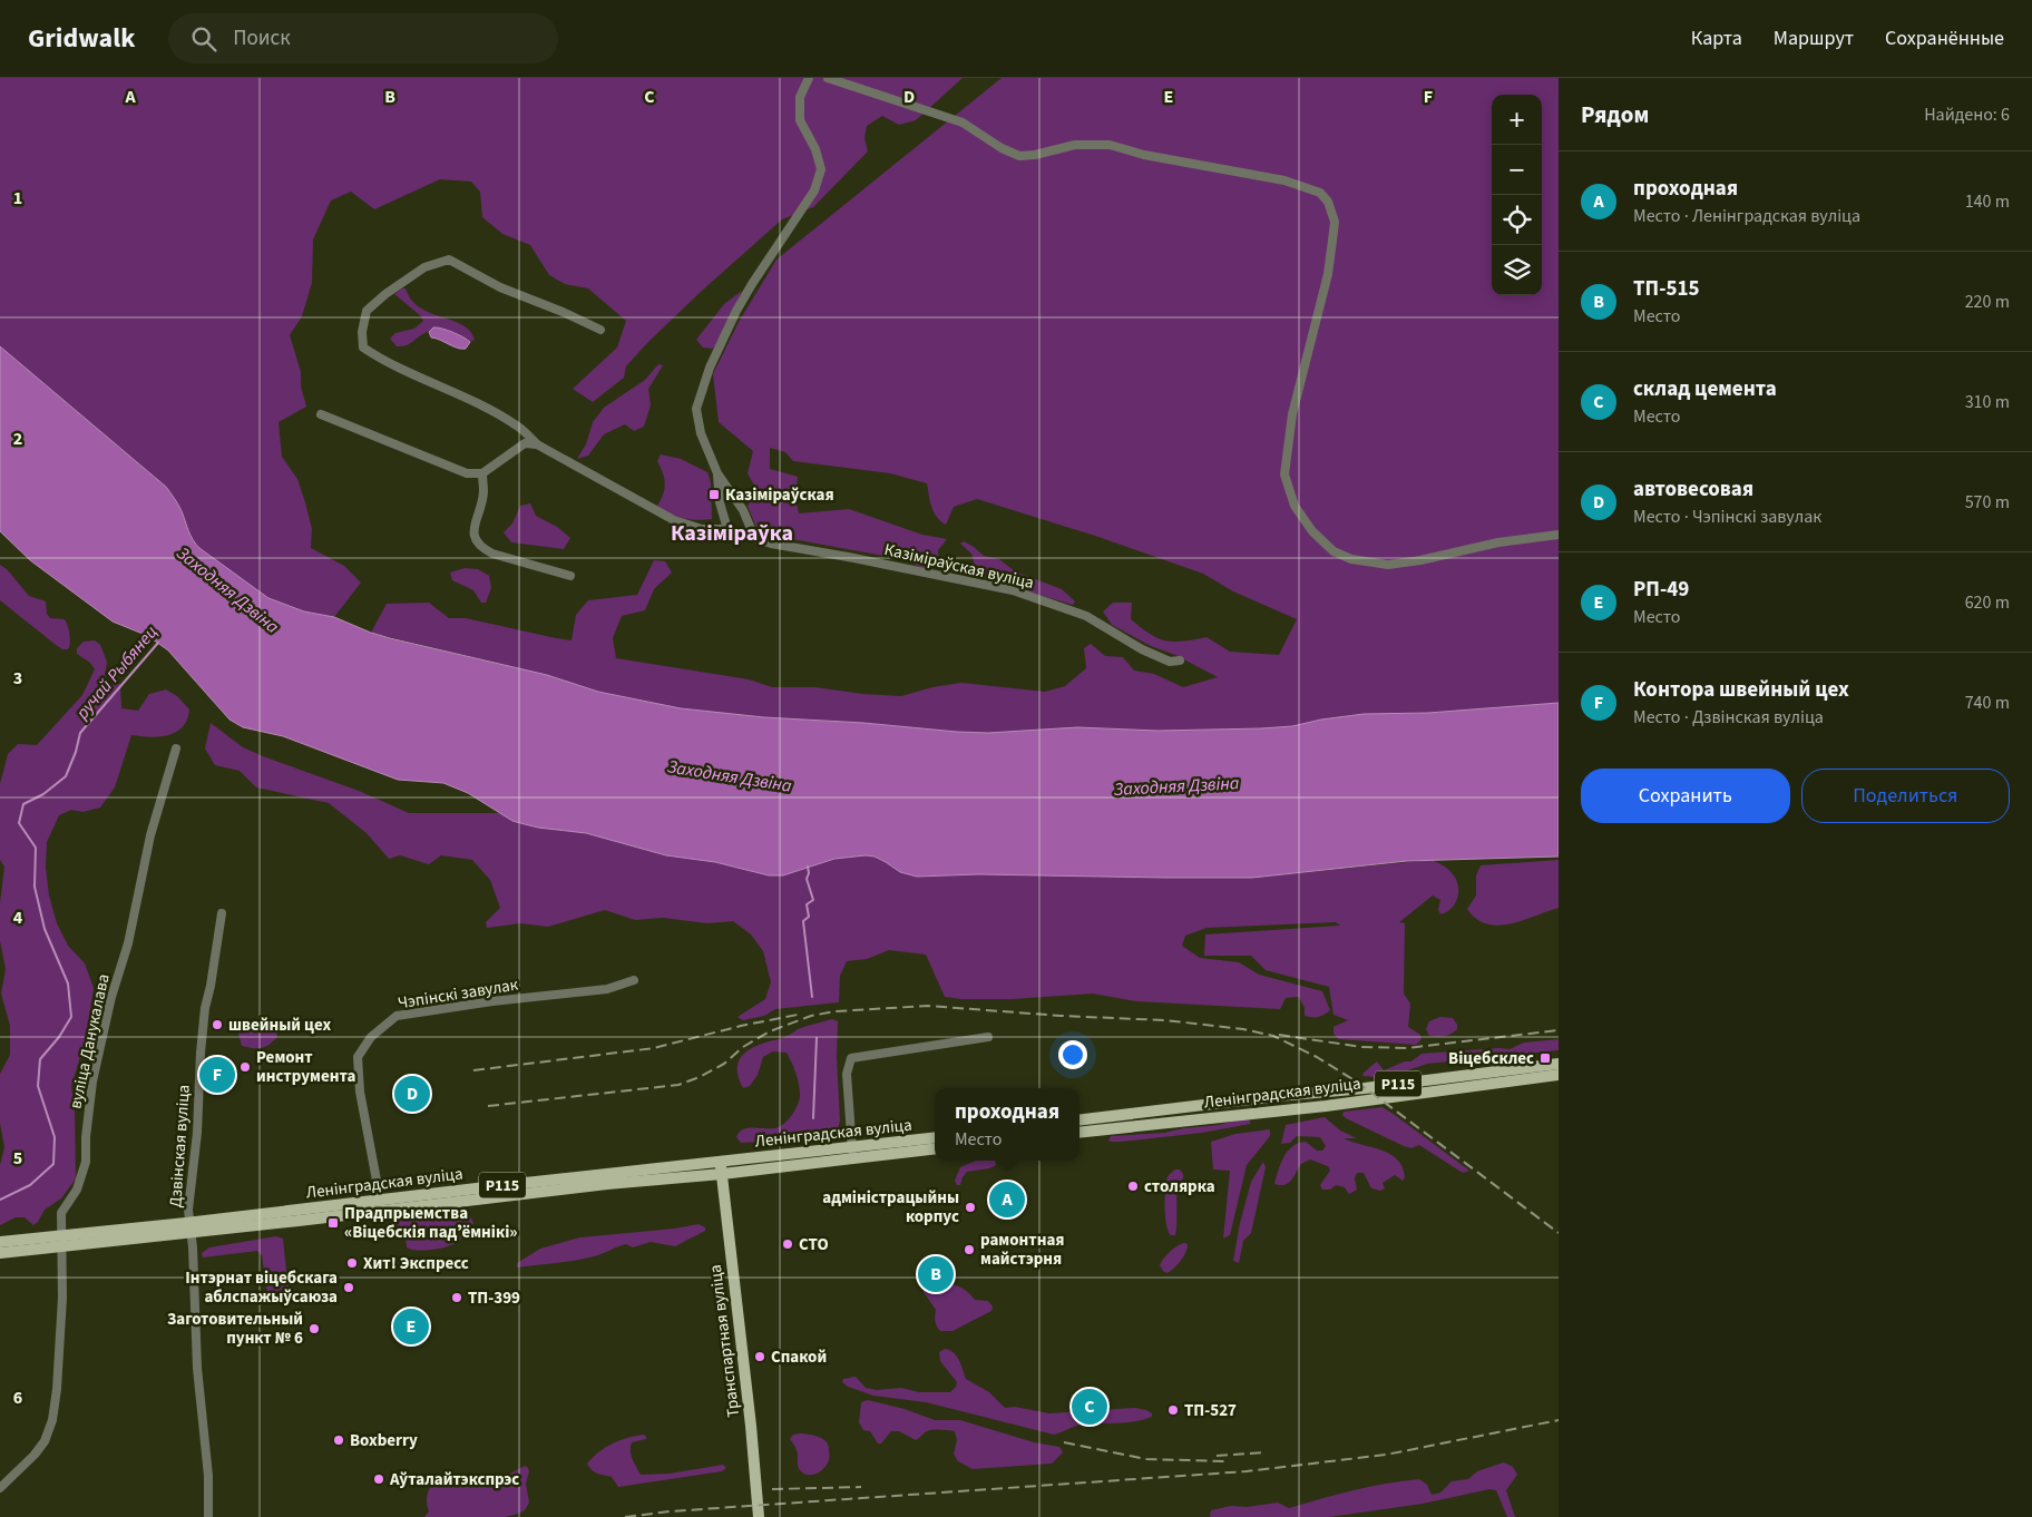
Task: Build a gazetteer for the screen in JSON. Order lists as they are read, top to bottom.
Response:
{
  "streets": {
    "main road": ["Р115", "Ленінградская вуліца", "Транспартная вуліца"],
    "street": [
      "Казіміраўская вуліца",
      "Чэпінскі завулак",
      "вуліца Данукалава",
      "Дзвінская вуліца"
    ]
  },
  "crossings": [
    ["Чэпінскі завулак", "Ленінградская вуліца"],
    ["вуліца Данукалава", "Ленінградская вуліца"],
    ["Ленінградская вуліца", "Дзвінская вуліца"],
    ["Ленінградская вуліца", "Транспартная вуліца"]
  ],
  "districts": ["Казіміраўка"],
  "water": ["Заходняя Дзвіна", "ручай Рыбянец"],
  "places": {
    "transit": ["Казіміраўская", "Віцебсклес", "Прадпрыемства «Віцебскія падʼёмнікі»"],
    "other": [
      "швейный цех",
      "Ремонт инструмента",
      "столярка",
      "адміністрацыйны корпус",
      "СТО",
      "рамонтная майстэрня",
      "Хит! Экспресс",
      "Інтэрнат віцебскага аблспажыўсаюза",
      "ТП-399",
      "Заготовительный пункт № 6",
      "Спакой",
      "ТП-527",
      "Boxberry",
      "Аўталайтэкспрэс"
    ]
  },
  "page": {
    "header": "Gridwalk",
    "search": "Поиск",
    "nav": ["Карта", "Маршрут", "Сохранённые"],
    "heading": ["Рядом", "Найдено: 6"],
    "map_buttons": ["+", "−"],
    "list": [
      {
        "mark": "A",
        "name": "проходная",
        "note": "Место · Ленінградская вуліца",
        "value": "140 m"
      },
      {
        "mark": "B",
        "name": "ТП-515",
        "note": "Место",
        "value": "220 m"
      },
      {
        "mark": "C",
        "name": "склад цемента",
        "note": "Место",
        "value": "310 m"
      },
      {
        "mark": "D",
        "name": "автовесовая",
        "note": "Место · Чэпінскі завулак",
        "value": "570 m"
      },
      {
        "mark": "E",
        "name": "РП-49",
        "note": "Место",
        "value": "620 m"
      },
      {
        "mark": "F",
        "name": "Контора швейный цех",
        "note": "Место · Дзвінская вуліца",
        "value": "740 m"
      }
    ],
    "buttons": ["Сохранить", "Поделиться"],
    "pins": [
      "F",
      "D",
      "A",
      "B",
      "E",
      "C"
    ],
    "popup": ["проходная", "Место"]
  },
  "grid": {
    "columns": [
      "A",
      "B",
      "C",
      "D",
      "E",
      "F"
    ],
    "rows": [
      "1",
      "2",
      "3",
      "4",
      "5",
      "6"
    ]
  }
}
